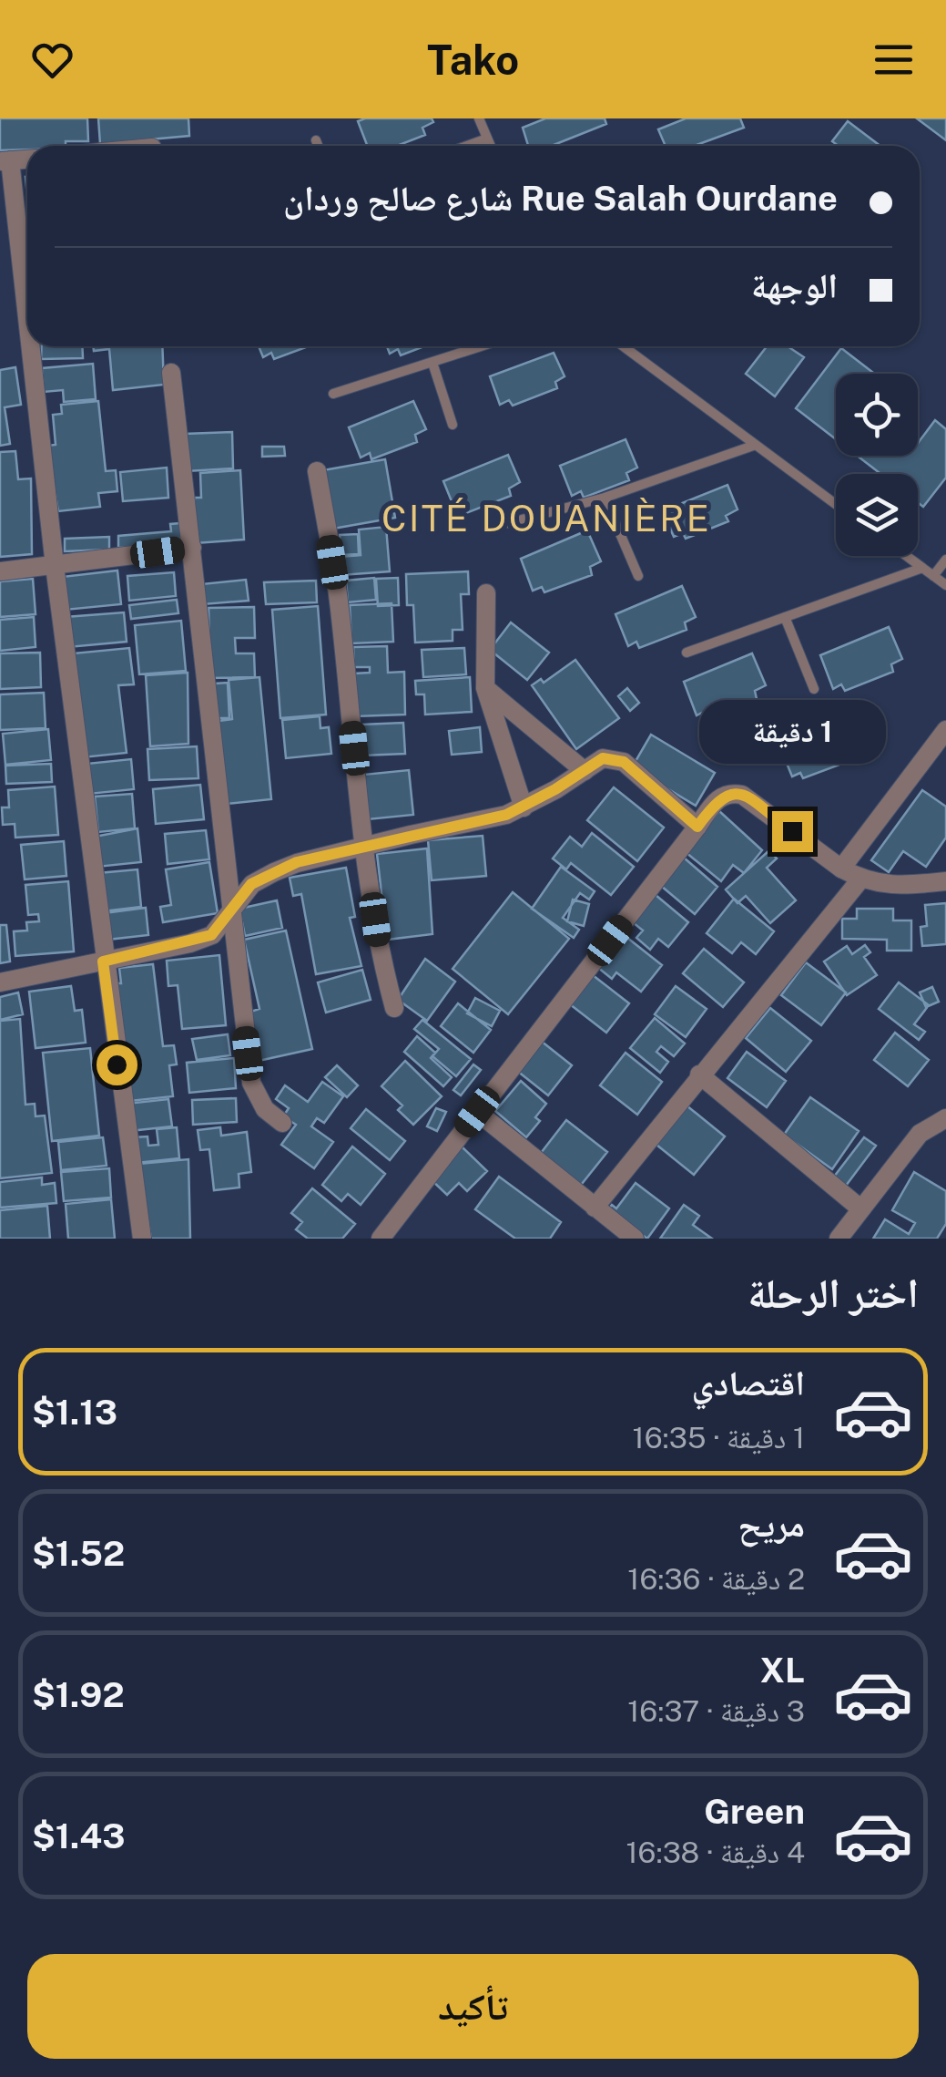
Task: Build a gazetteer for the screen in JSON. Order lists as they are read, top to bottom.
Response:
{
  "districts": ["CITÉ DOUANIÈRE"],
  "page": {
    "header": "Tako",
    "banner": ["Rue Salah Ourdane شارع صالح وردان", "الوجهة"],
    "bubble": "1 دقيقة",
    "heading": "اختر الرحلة",
    "list": [
      {
        "name": "اقتصادي",
        "note": "1 دقيقة · 16:35",
        "value": "$1.13"
      },
      {
        "name": "مريح",
        "note": "2 دقيقة · 16:36",
        "value": "$1.52"
      },
      {
        "name": "XL",
        "note": "3 دقيقة · 16:37",
        "value": "$1.92"
      },
      {
        "name": "Green",
        "note": "4 دقيقة · 16:38",
        "value": "$1.43"
      }
    ],
    "buttons": "تأكيد"
  }
}
